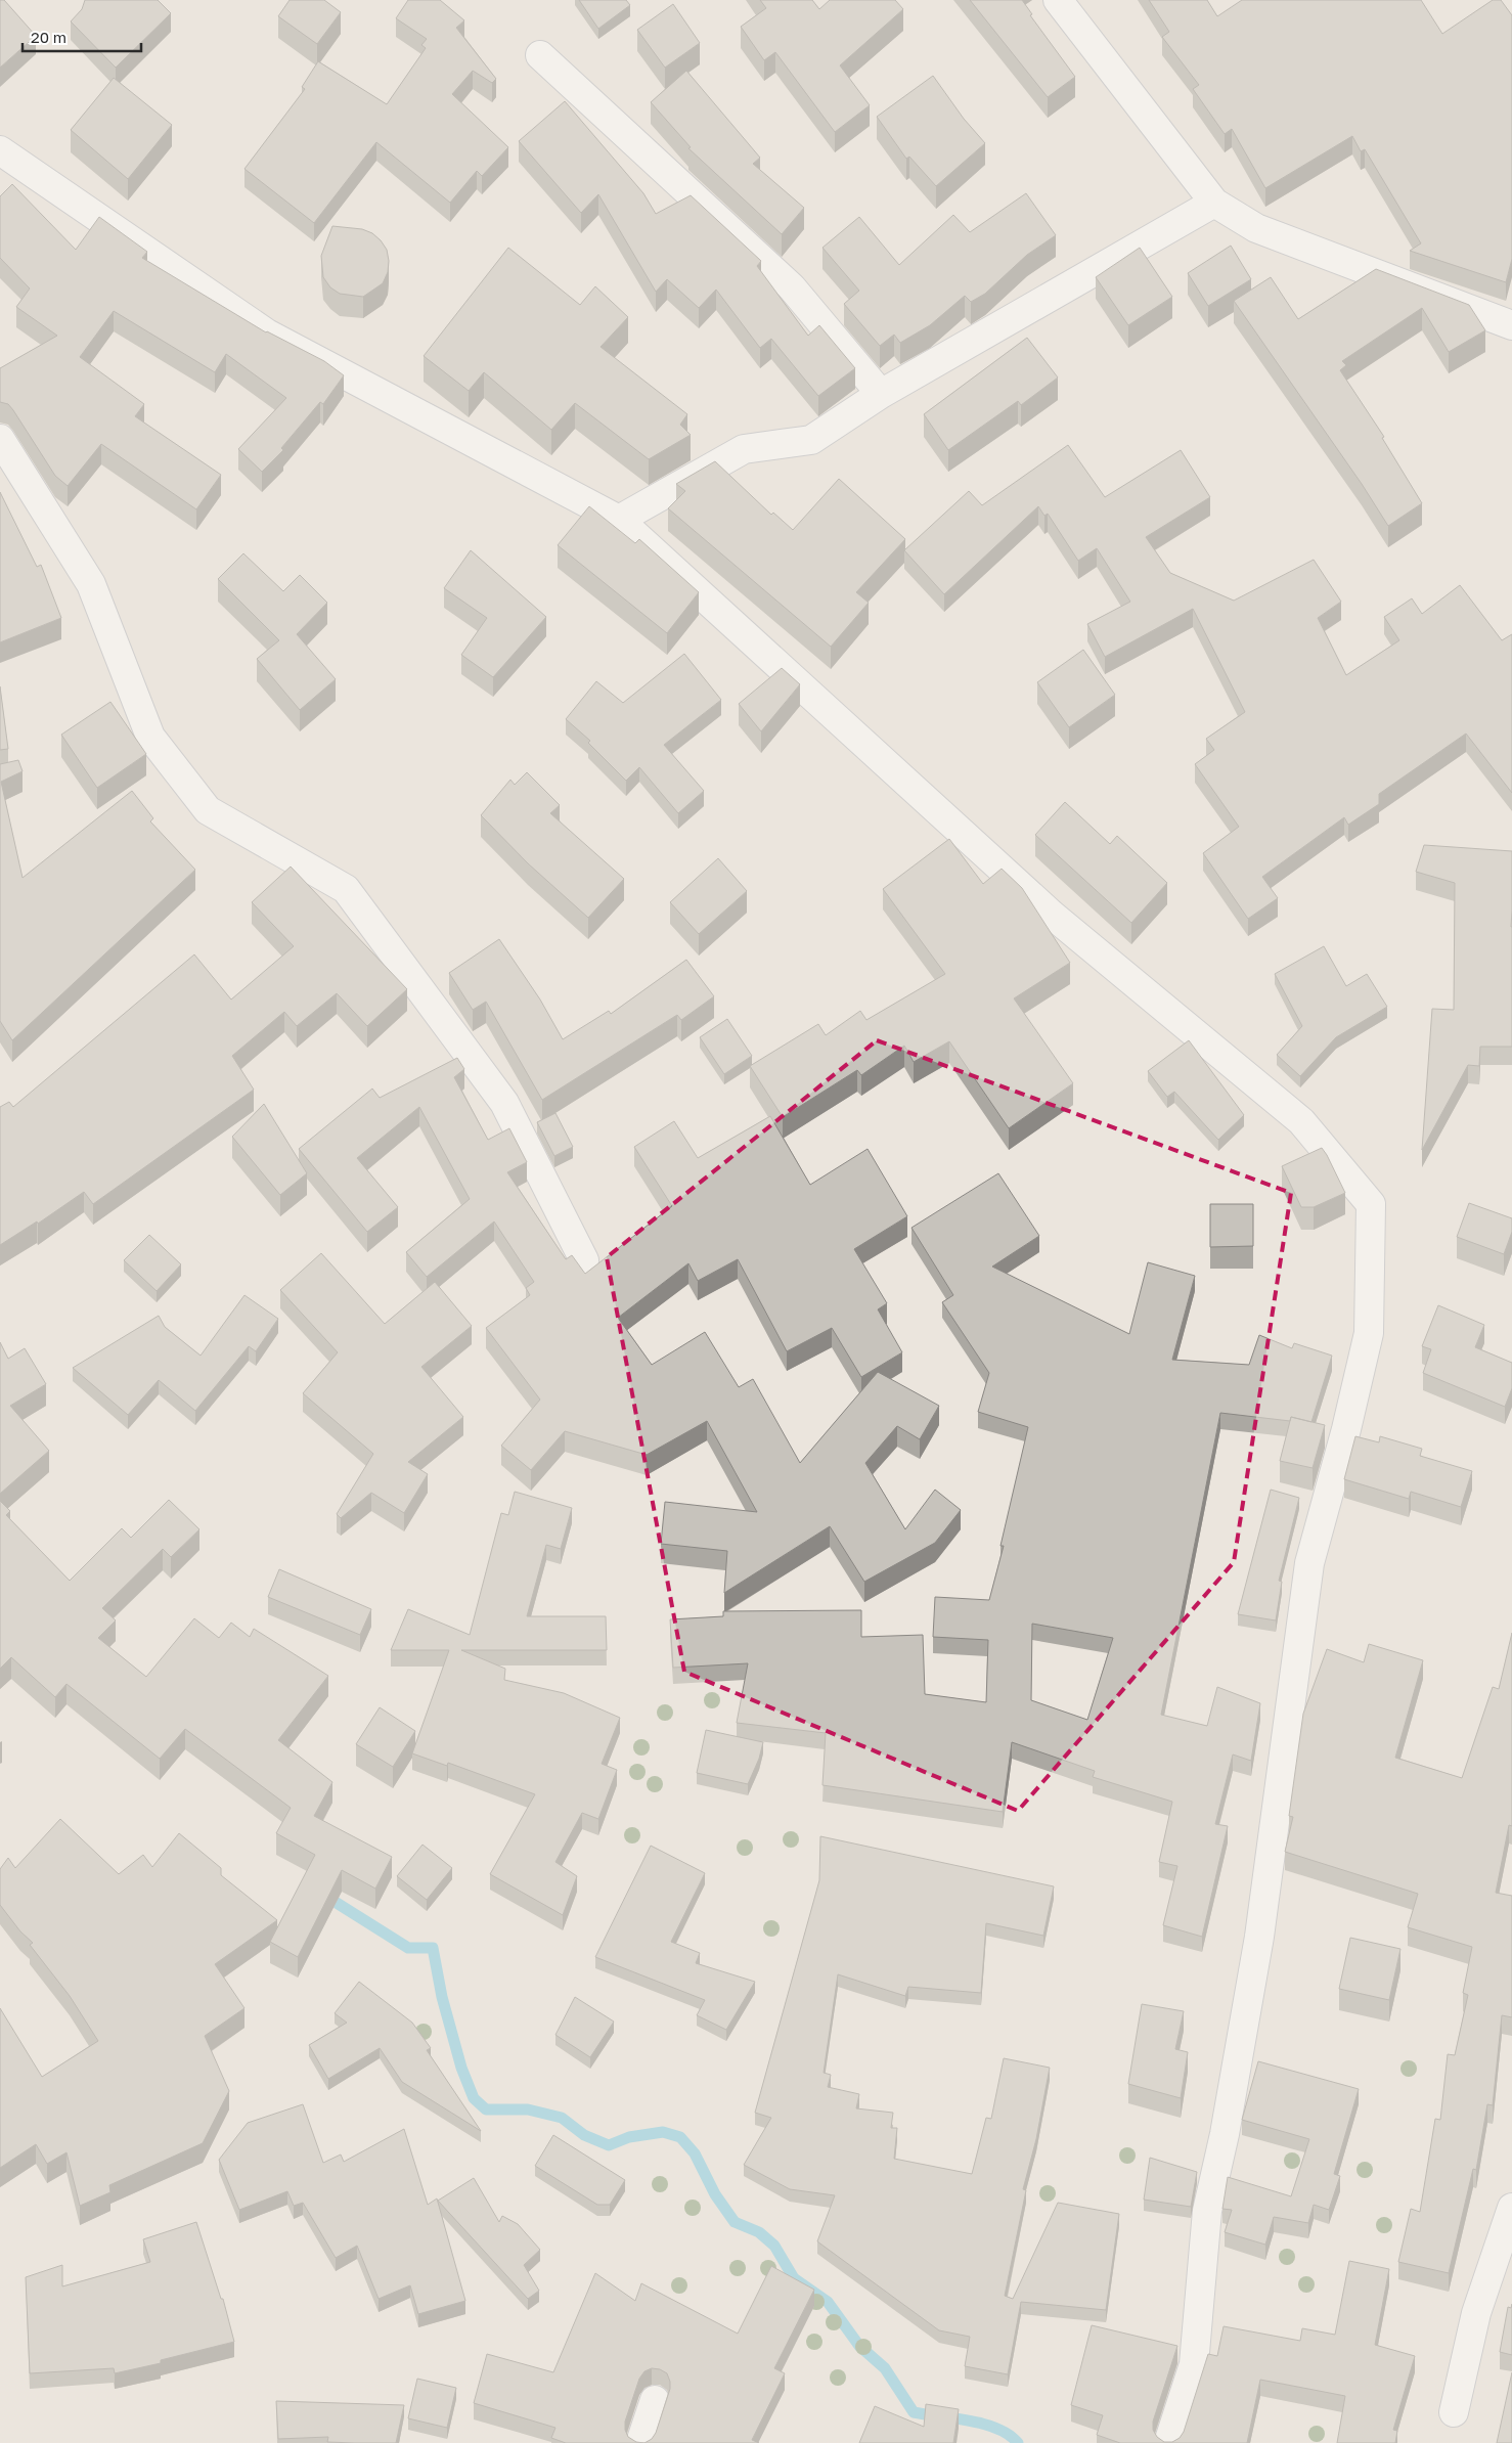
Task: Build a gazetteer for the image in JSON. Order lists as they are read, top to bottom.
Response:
{
  "scale_bar": "20 m"
}
